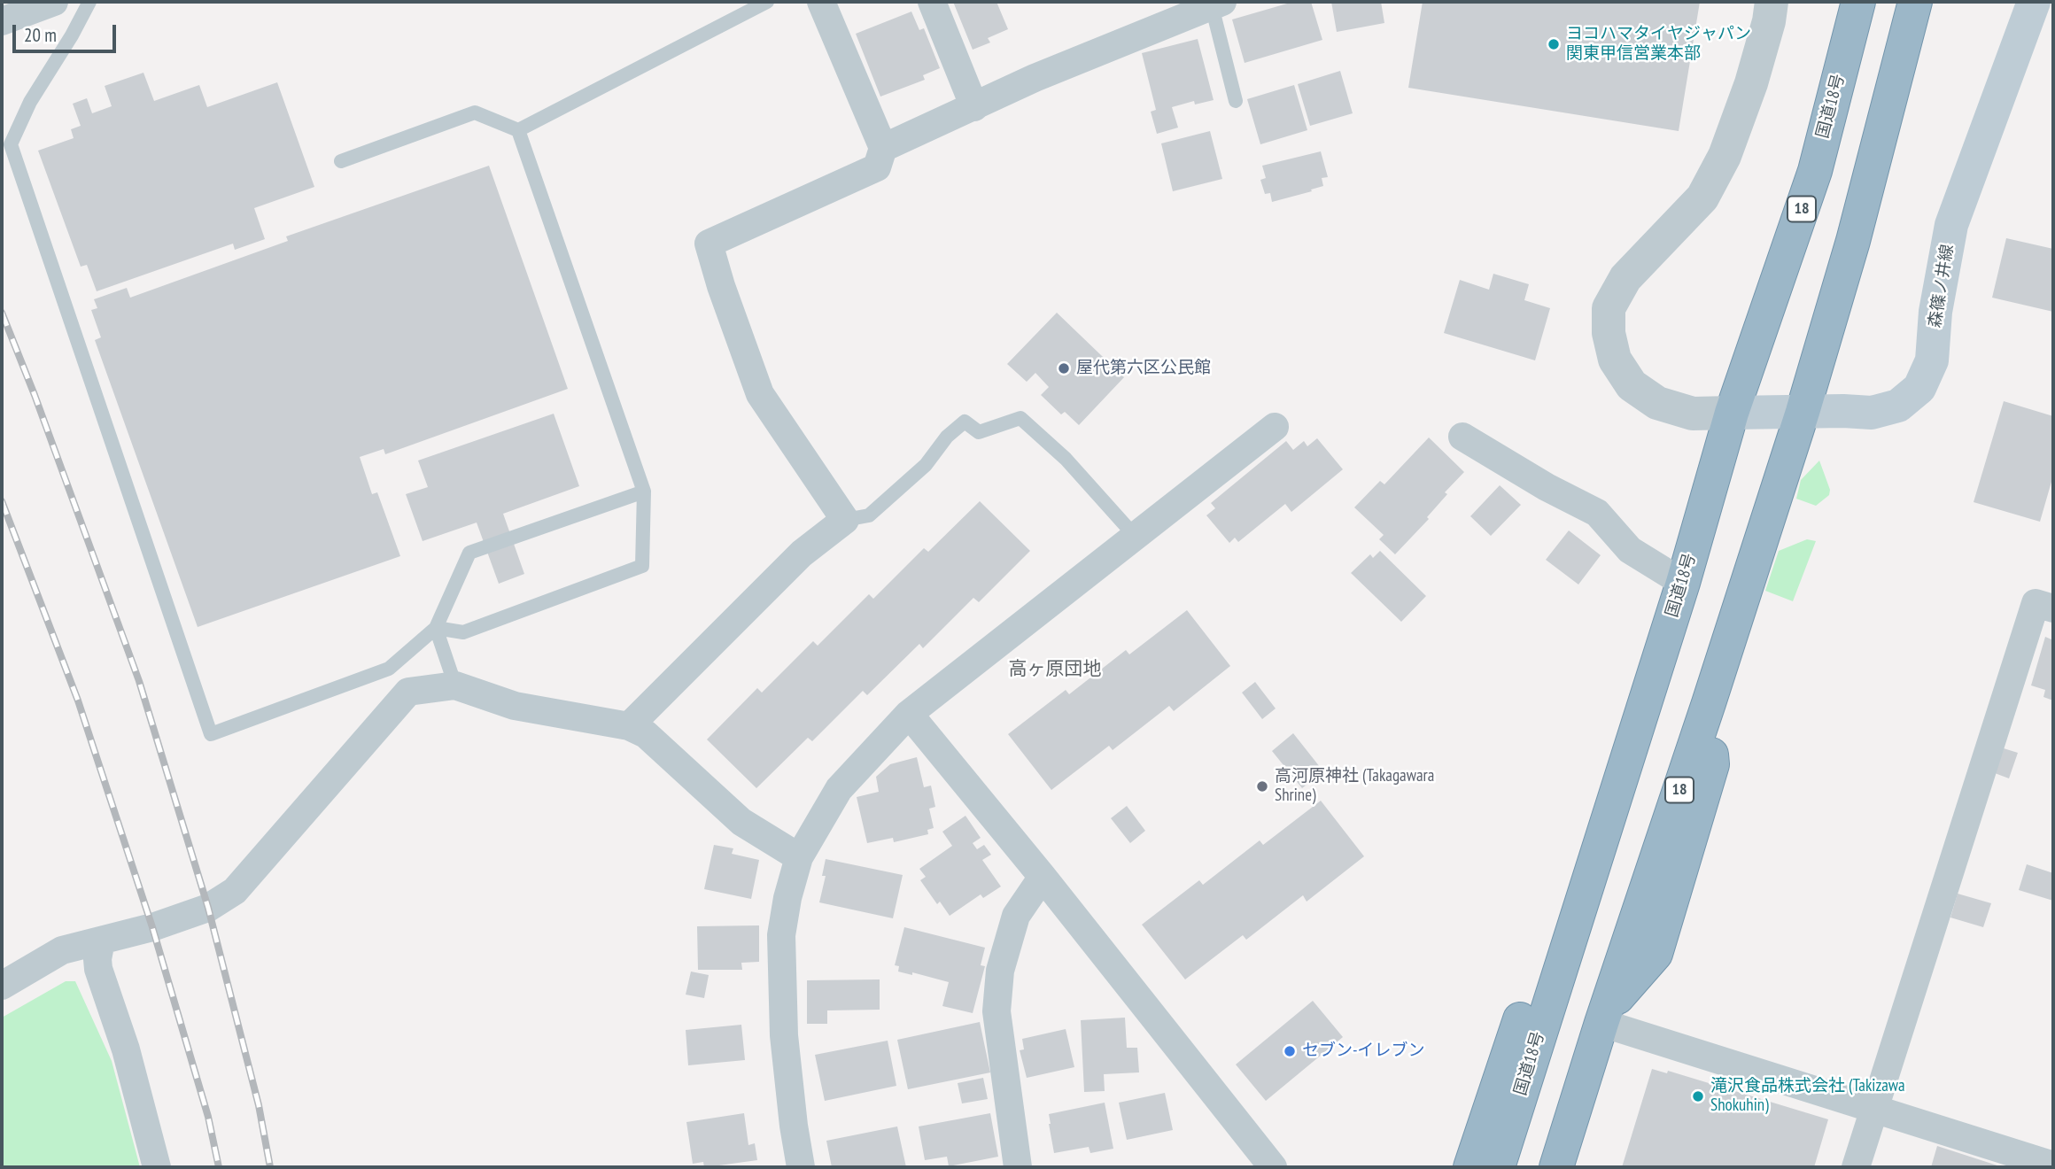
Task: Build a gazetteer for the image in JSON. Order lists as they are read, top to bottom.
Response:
{
  "streets": {
    "highway": ["国道18号", "18"],
    "main road": ["森篠ノ井線"]
  },
  "crossings": [
    ["国道18号", "森篠ノ井線"],
    ["18", "森篠ノ井線"]
  ],
  "districts": ["高ヶ原団地"],
  "places": [
    "ヨコハマタイヤジャパン 関東甲信営業本部",
    "屋代第六区公民館",
    "高河原神社 (Takagawara Shrine)",
    "セブン-イレブン",
    "滝沢食品株式会社 (Takizawa Shokuhin)"
  ],
  "scale_bar": "20 m"
}
